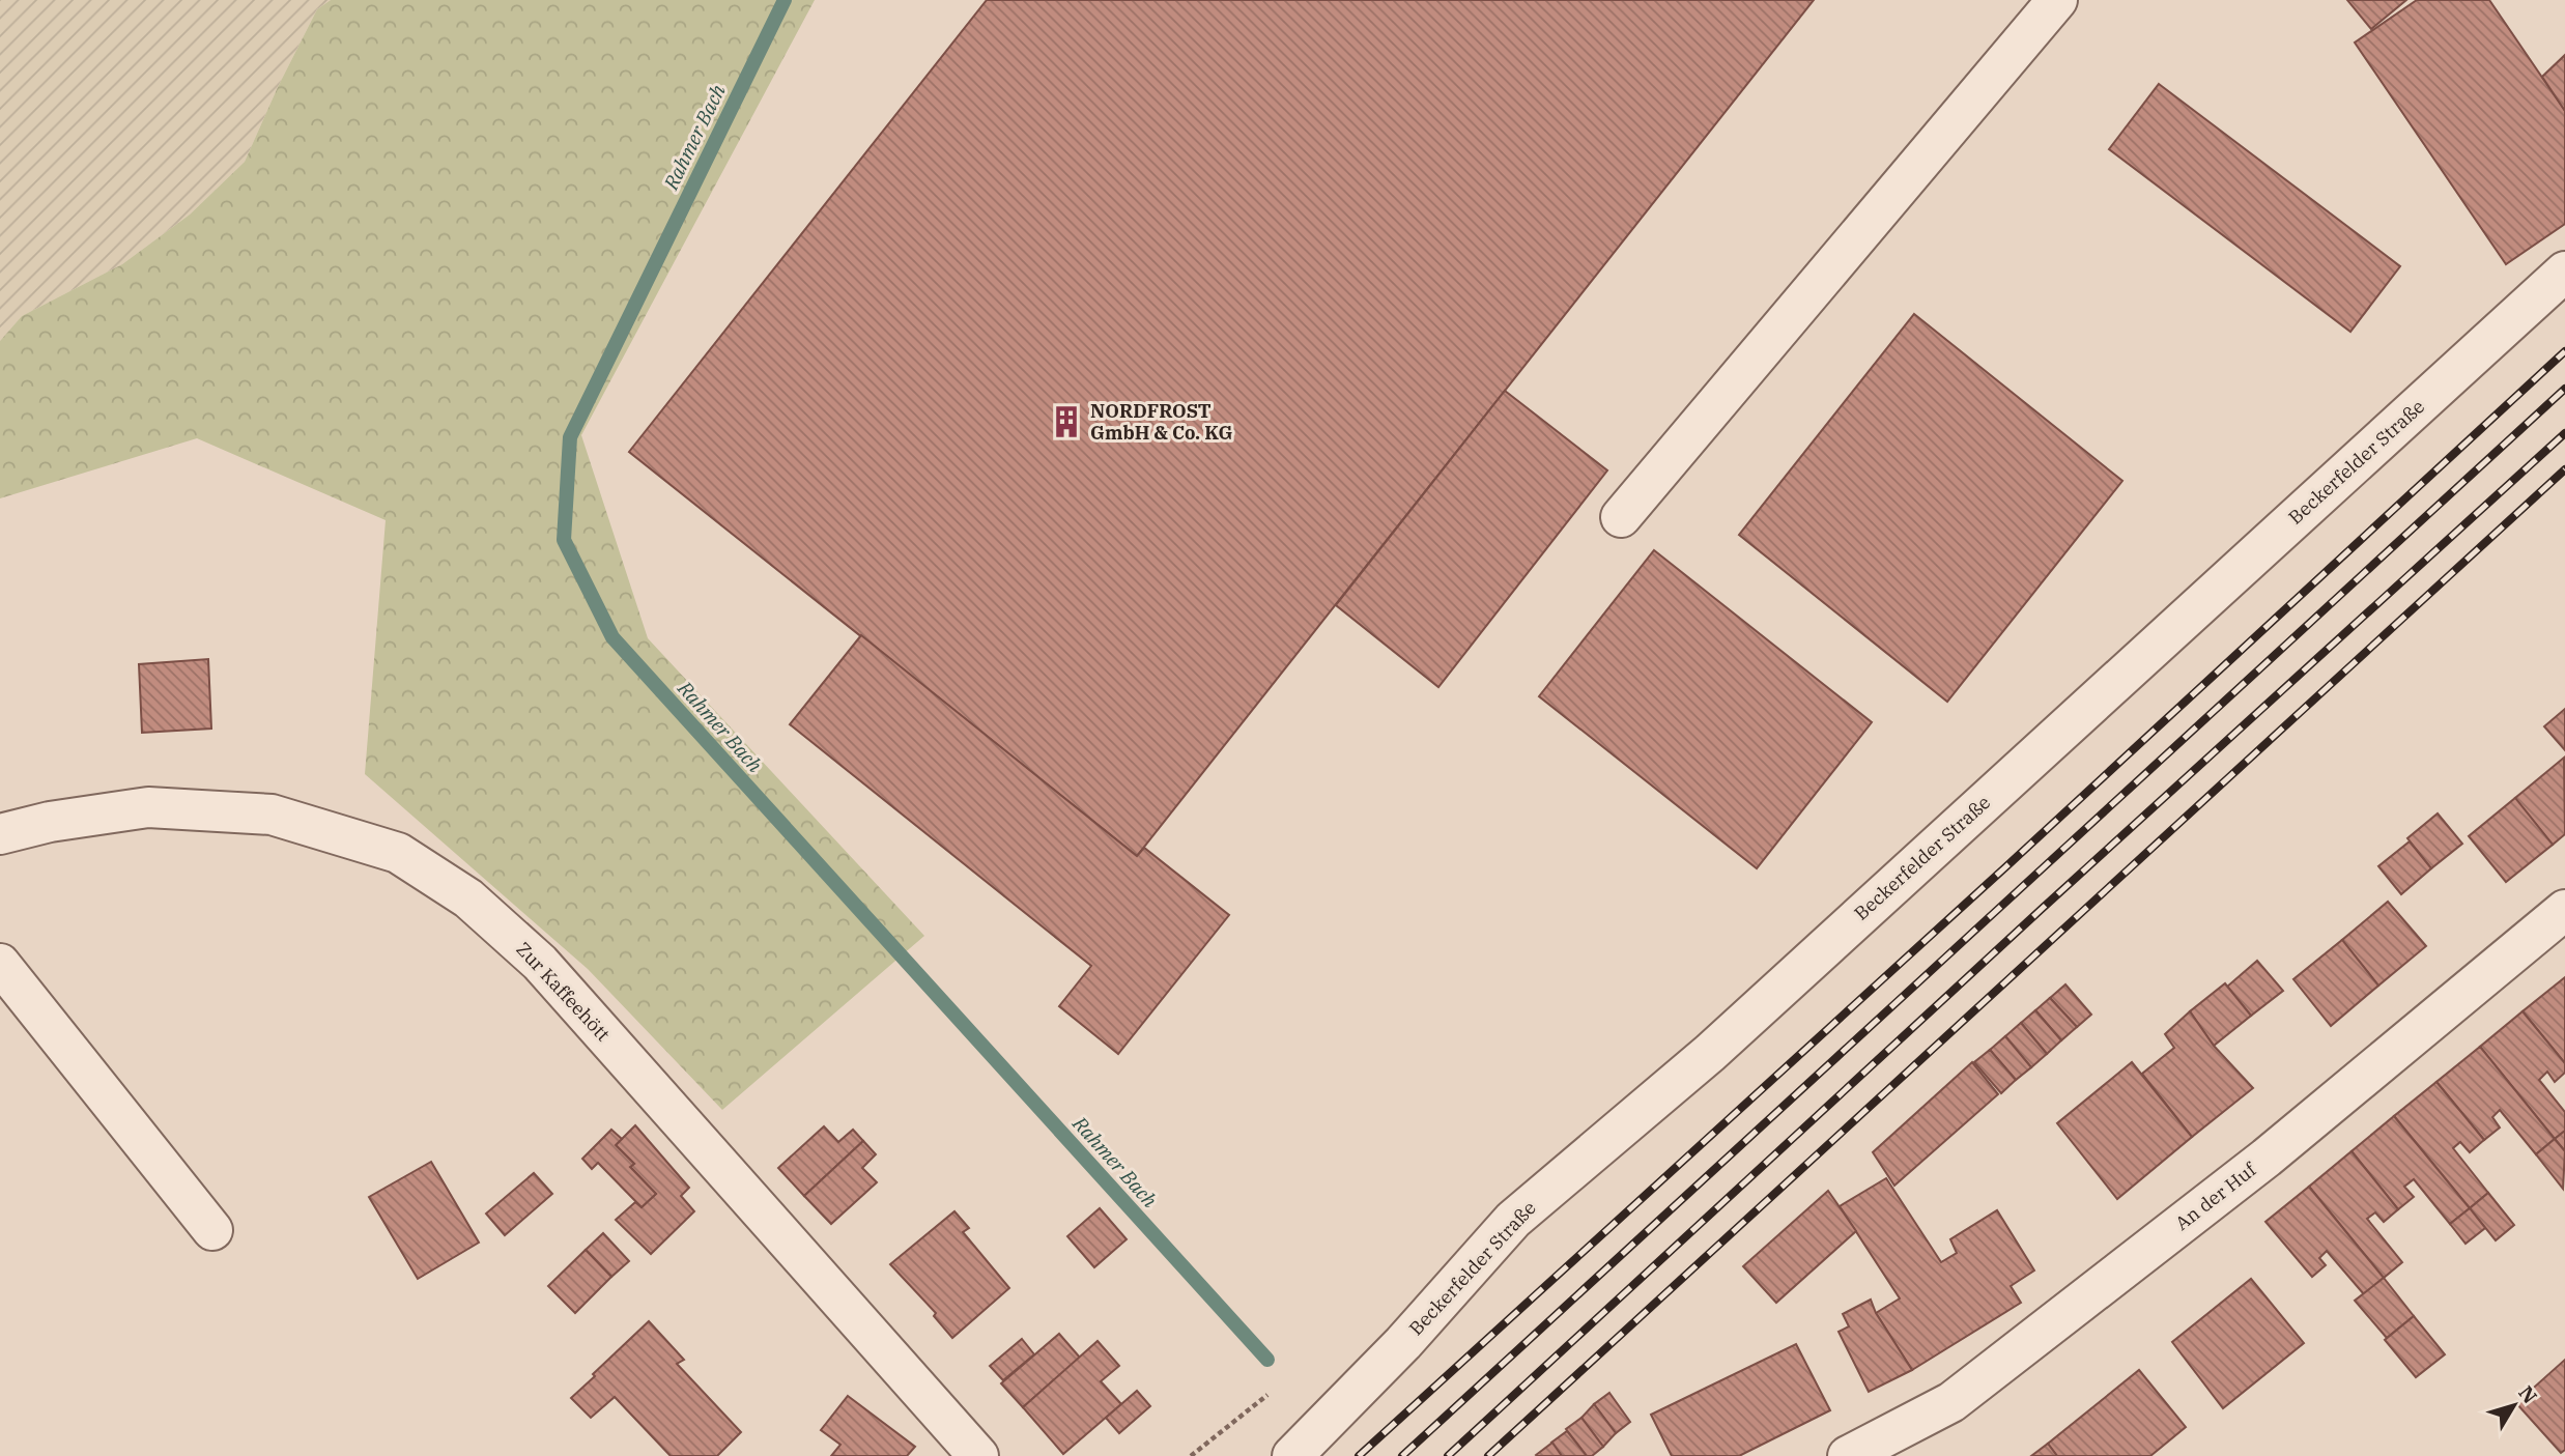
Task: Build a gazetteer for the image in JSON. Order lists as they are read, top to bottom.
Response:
{
  "streets": {
    "street": ["Beckerfelder Straße", "Zur Kaffeehött", "An der Huf"]
  },
  "water": ["Rahmer Bach"],
  "places": {
    "building": ["NORDFROST GmbH & Co. KG"]
  },
  "north": "top right"
}
